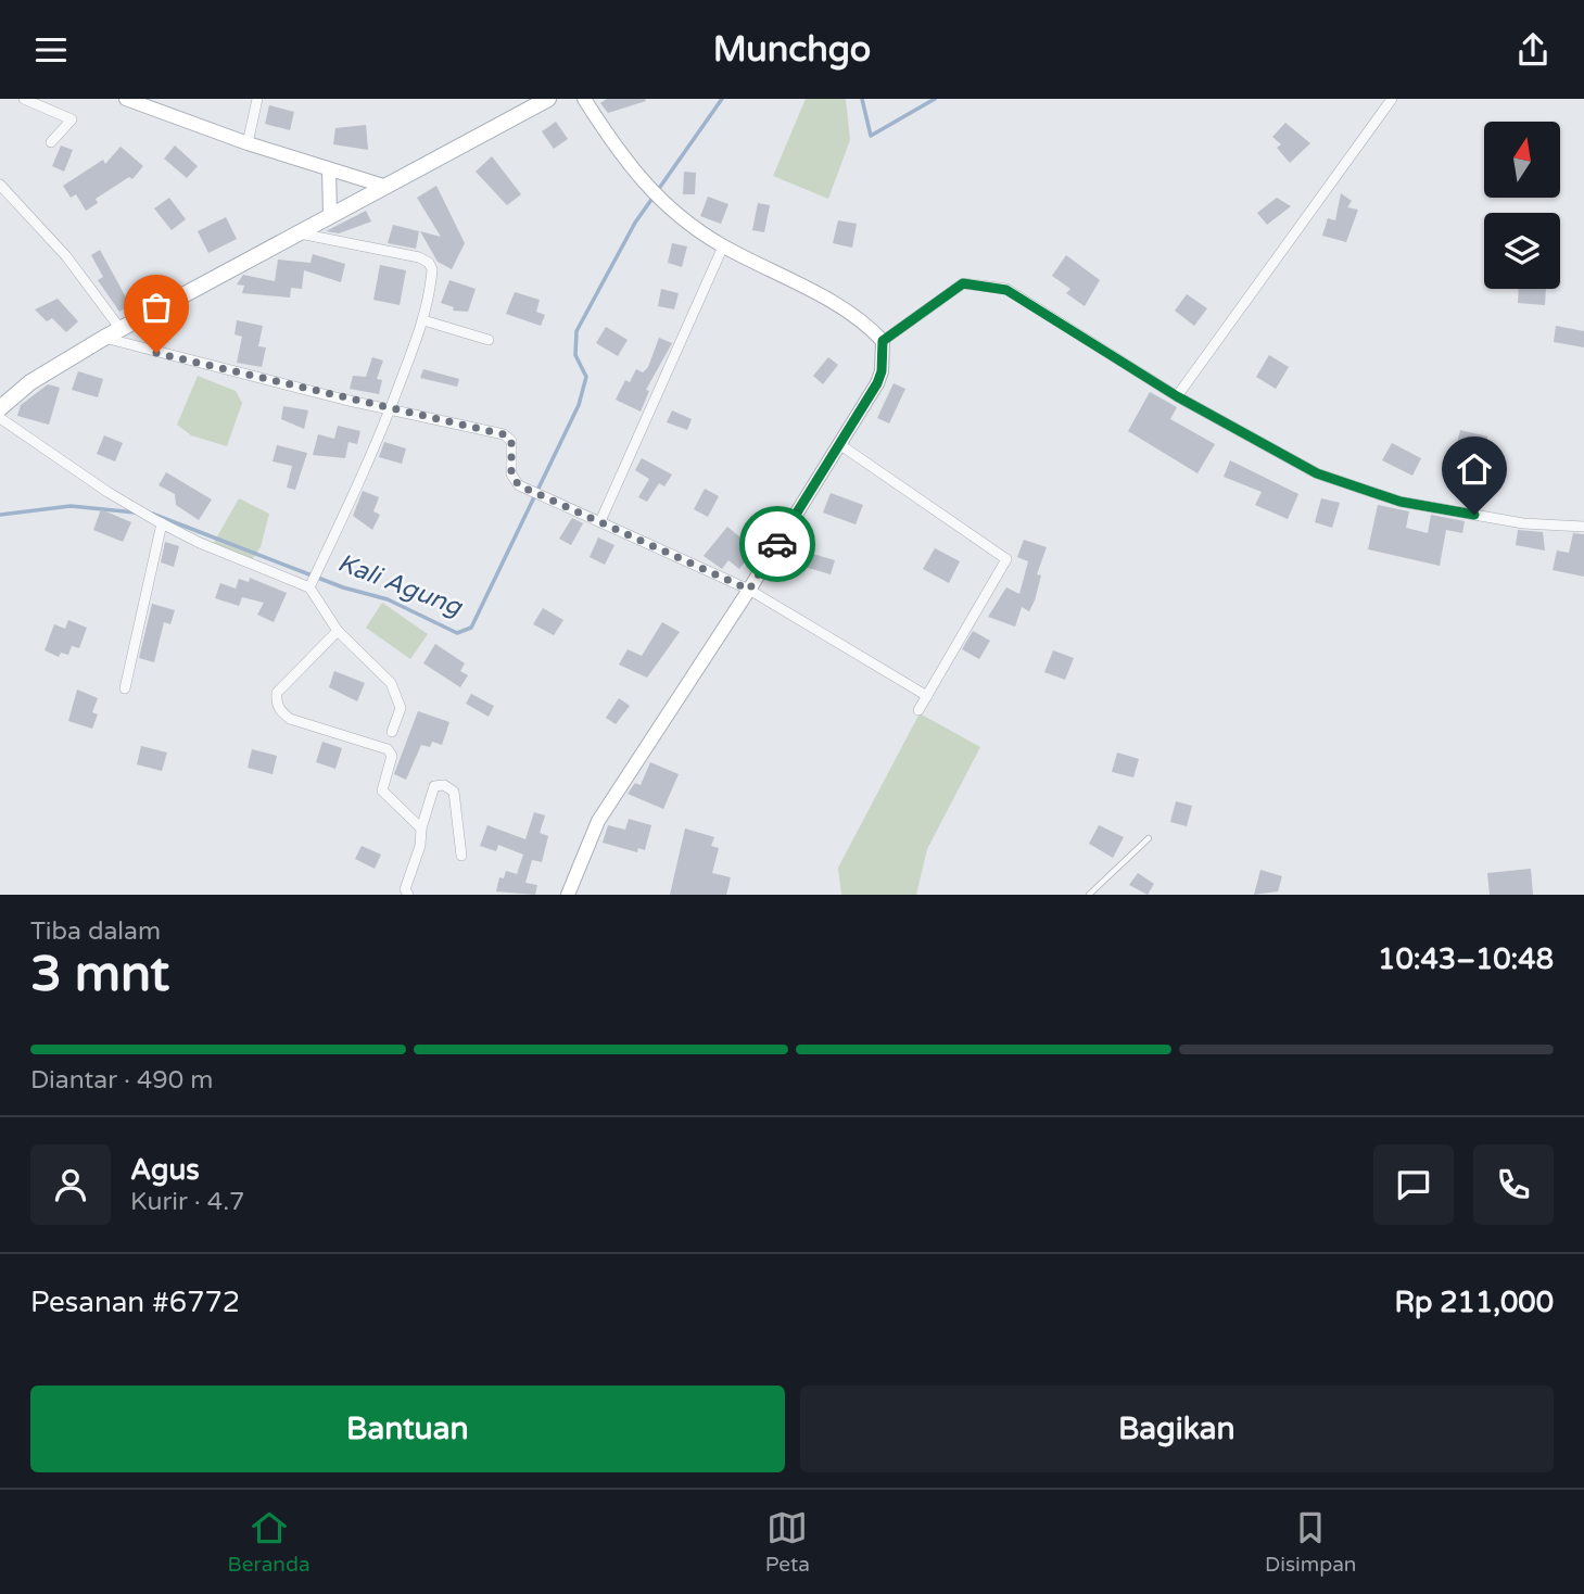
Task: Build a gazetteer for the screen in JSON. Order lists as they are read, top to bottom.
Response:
{
  "water": ["Kali Agung"],
  "north": "top",
  "page": {
    "header": "Munchgo",
    "heading": ["3 mnt", "Tiba dalam", "10:43–10:48"],
    "panel": [
      "Agus",
      "Kurir · 4.7",
      "Pesanan #6772",
      "Rp 211,000"
    ],
    "bar": "Diantar · 490 m",
    "buttons": ["Bantuan", "Bagikan"],
    "tabs": ["Beranda", "Peta", "Disimpan"]
  }
}
